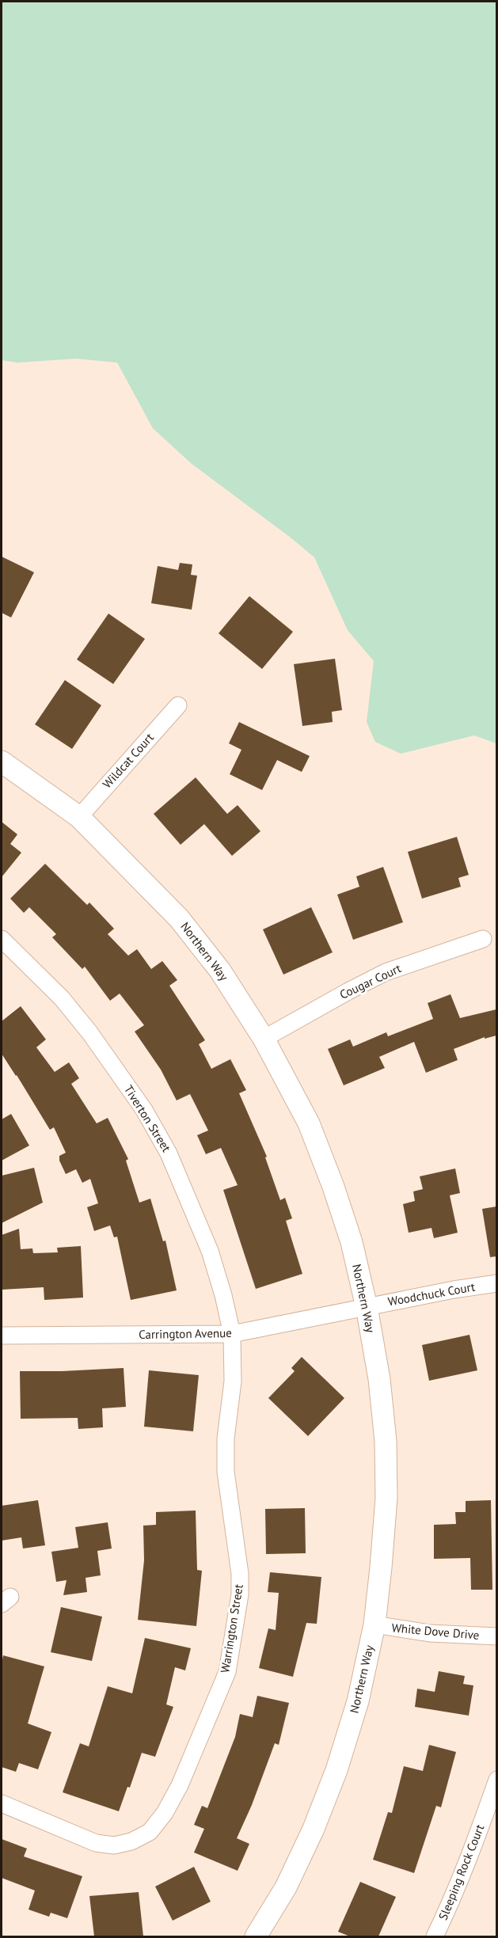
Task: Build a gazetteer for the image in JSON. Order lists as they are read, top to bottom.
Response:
{
  "streets": {
    "street": [
      "Wildcat Court",
      "Northern Way",
      "Cougar Court",
      "Tiverton Street",
      "Woodchuck Court",
      "Carrington Avenue",
      "Warrington Street",
      "White Dove Drive",
      "Sleeping Rock Court"
    ]
  },
  "crossings": [
    ["Wildcat Court", "Northern Way"],
    ["Northern Way", "Cougar Court"],
    ["Northern Way", "Woodchuck Court"],
    ["Northern Way", "Carrington Avenue"],
    ["Northern Way", "White Dove Drive"],
    ["Tiverton Street", "Carrington Avenue"],
    ["Tiverton Street", "Warrington Street"],
    ["Woodchuck Court", "Carrington Avenue"],
    ["Carrington Avenue", "Warrington Street"]
  ]
}
